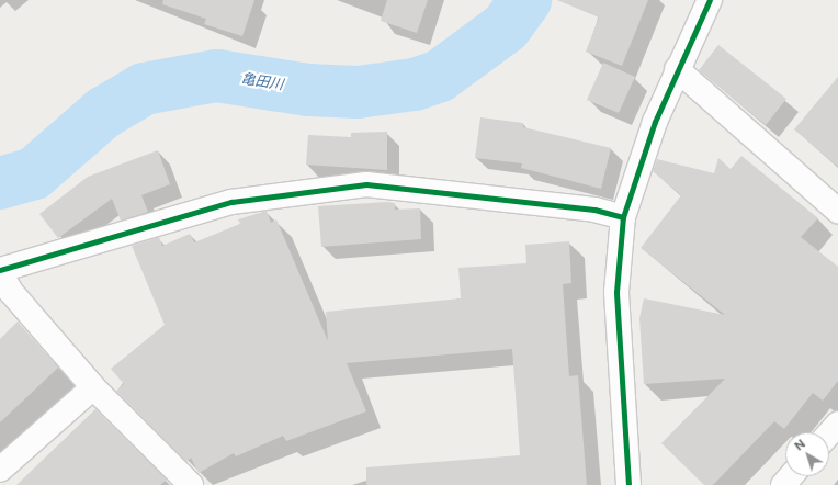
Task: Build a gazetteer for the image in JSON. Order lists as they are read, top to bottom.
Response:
{
  "water": ["亀田川"],
  "north": "top left"
}
